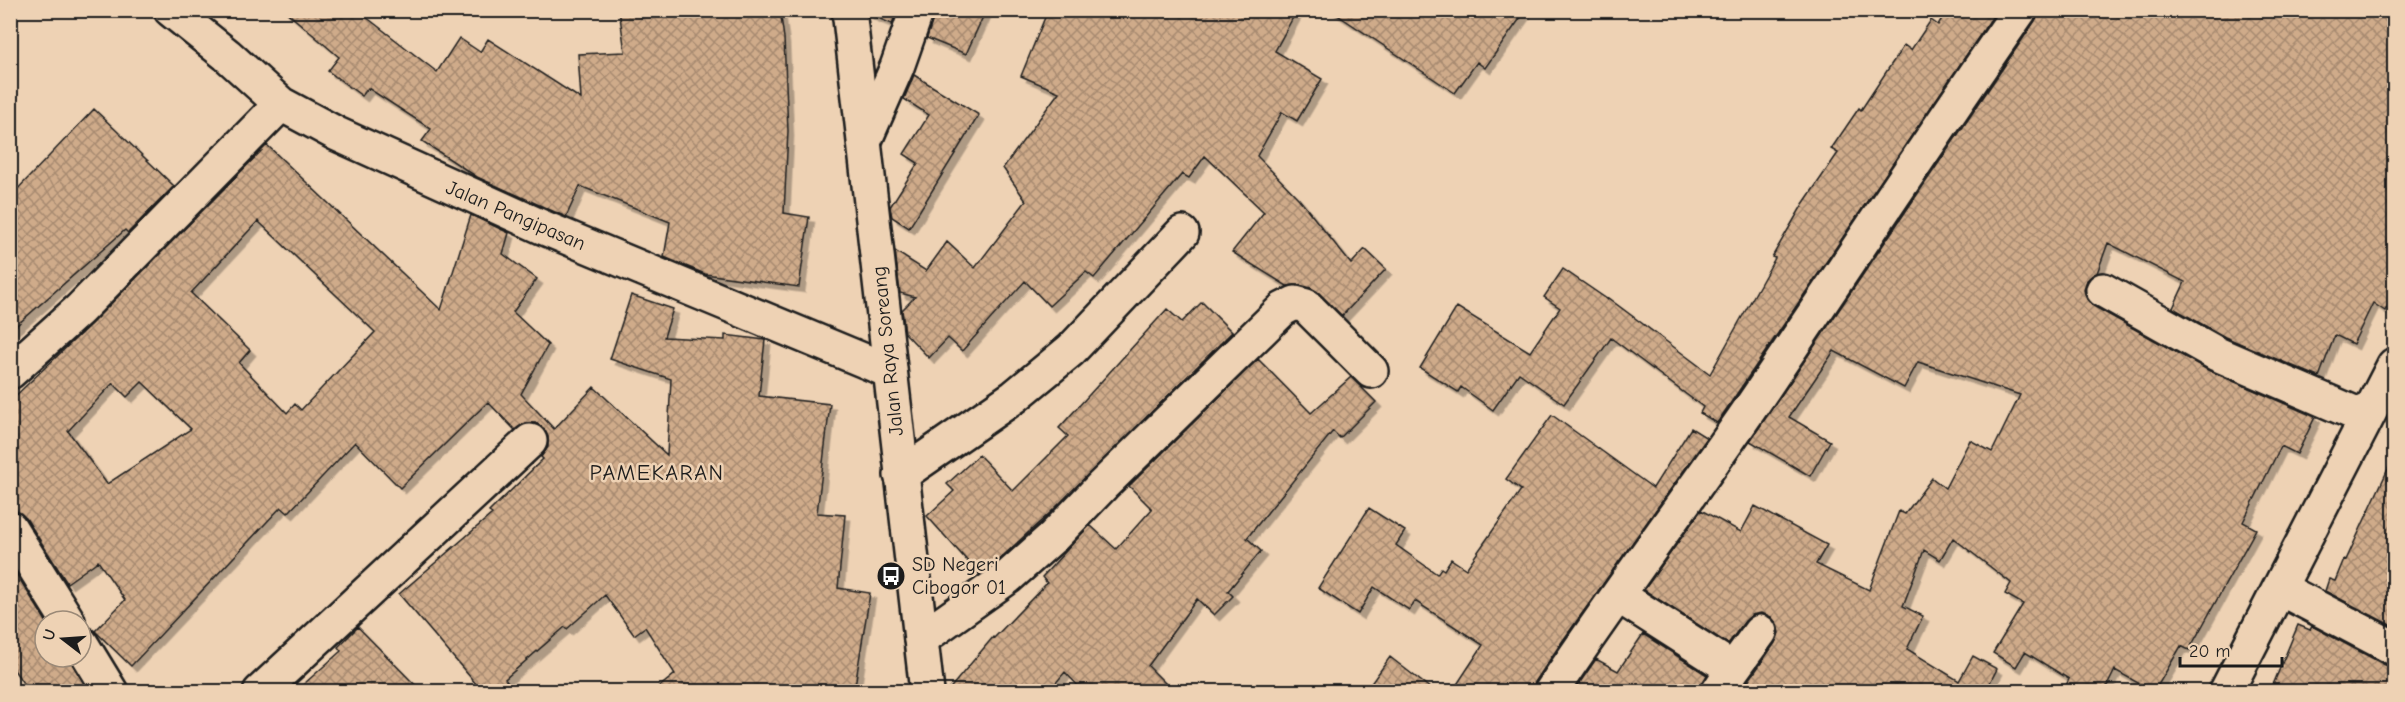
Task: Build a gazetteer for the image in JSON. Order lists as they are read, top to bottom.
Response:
{
  "streets": {
    "street": ["Jalan Pangipasan", "Jalan Raya Soreang"]
  },
  "crossings": [
    ["Jalan Pangipasan", "Jalan Raya Soreang"]
  ],
  "districts": ["PAMEKARAN"],
  "places": {
    "bus stop": ["SD Negeri Cibogor 01"]
  },
  "scale_bar": "20 m",
  "north": "left"
}
